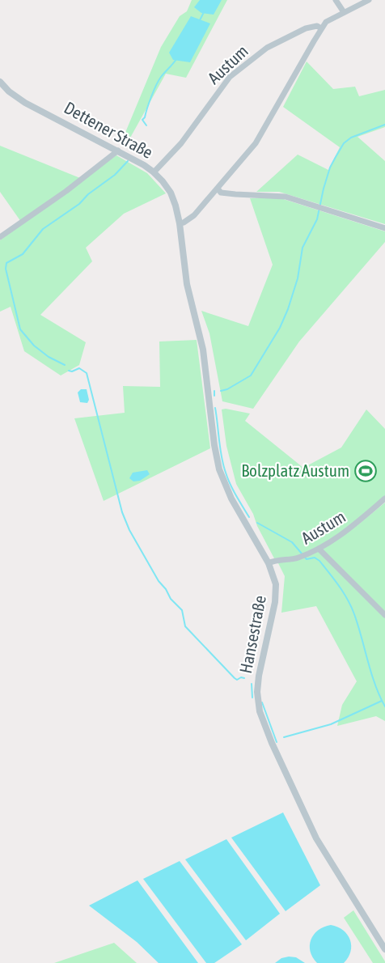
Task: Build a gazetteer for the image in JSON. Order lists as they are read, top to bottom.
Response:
{
  "streets": {
    "street": ["Austum", "Dettener Straße", "Hansestraße"]
  },
  "crossings": [
    ["Austum", "Dettener Straße"],
    ["Austum", "Hansestraße"],
    ["Dettener Straße", "Hansestraße"]
  ],
  "places": {
    "sports": ["Bolzplatz Austum"]
  }
}
